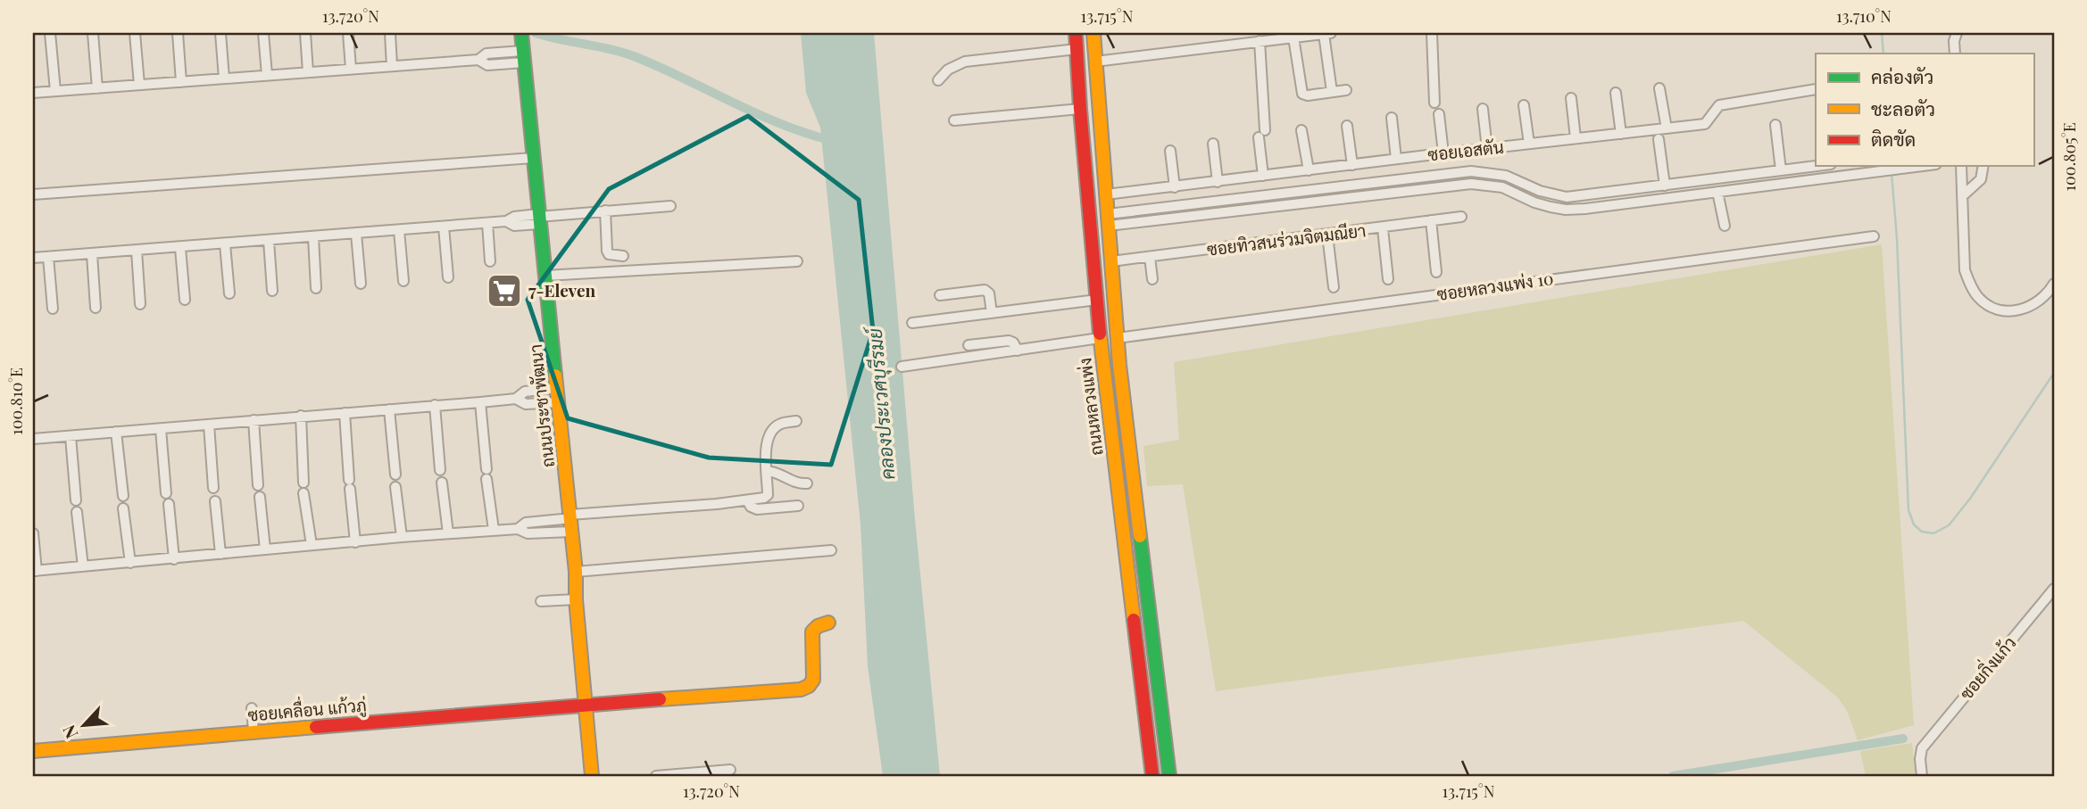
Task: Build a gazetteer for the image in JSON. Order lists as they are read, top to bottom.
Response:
{
  "streets": {
    "street": [
      "ซอยเอสตัน",
      "ซอยทิวสนร่วมจิตมณียา",
      "ซอยหลวงแพ่ง 10",
      "ถนนประชาพัฒนา",
      "ถนนหลวงแพ่ง",
      "ซอยกิ่งแก้ว",
      "ซอยเคลื่อน แก้วภู่"
    ]
  },
  "crossings": [
    ["ซอยเอสตัน", "ถนนหลวงแพ่ง"],
    ["ซอยทิวสนร่วมจิตมณียา", "ถนนหลวงแพ่ง"],
    ["ซอยหลวงแพ่ง 10", "ถนนหลวงแพ่ง"],
    ["ถนนประชาพัฒนา", "ซอยเคลื่อน แก้วภู่"]
  ],
  "water": ["คลองประเวศบุรีรมย์"],
  "places": {
    "supermarket": ["7-Eleven"]
  },
  "legend": ["คล่องตัว", "ชะลอตัว", "ติดขัด"],
  "north": "bottom left",
  "coordinates": [
    "13.720°N",
    "13.715°N",
    "13.710°N",
    "100.805°E",
    "100.810°E"
  ]
}
